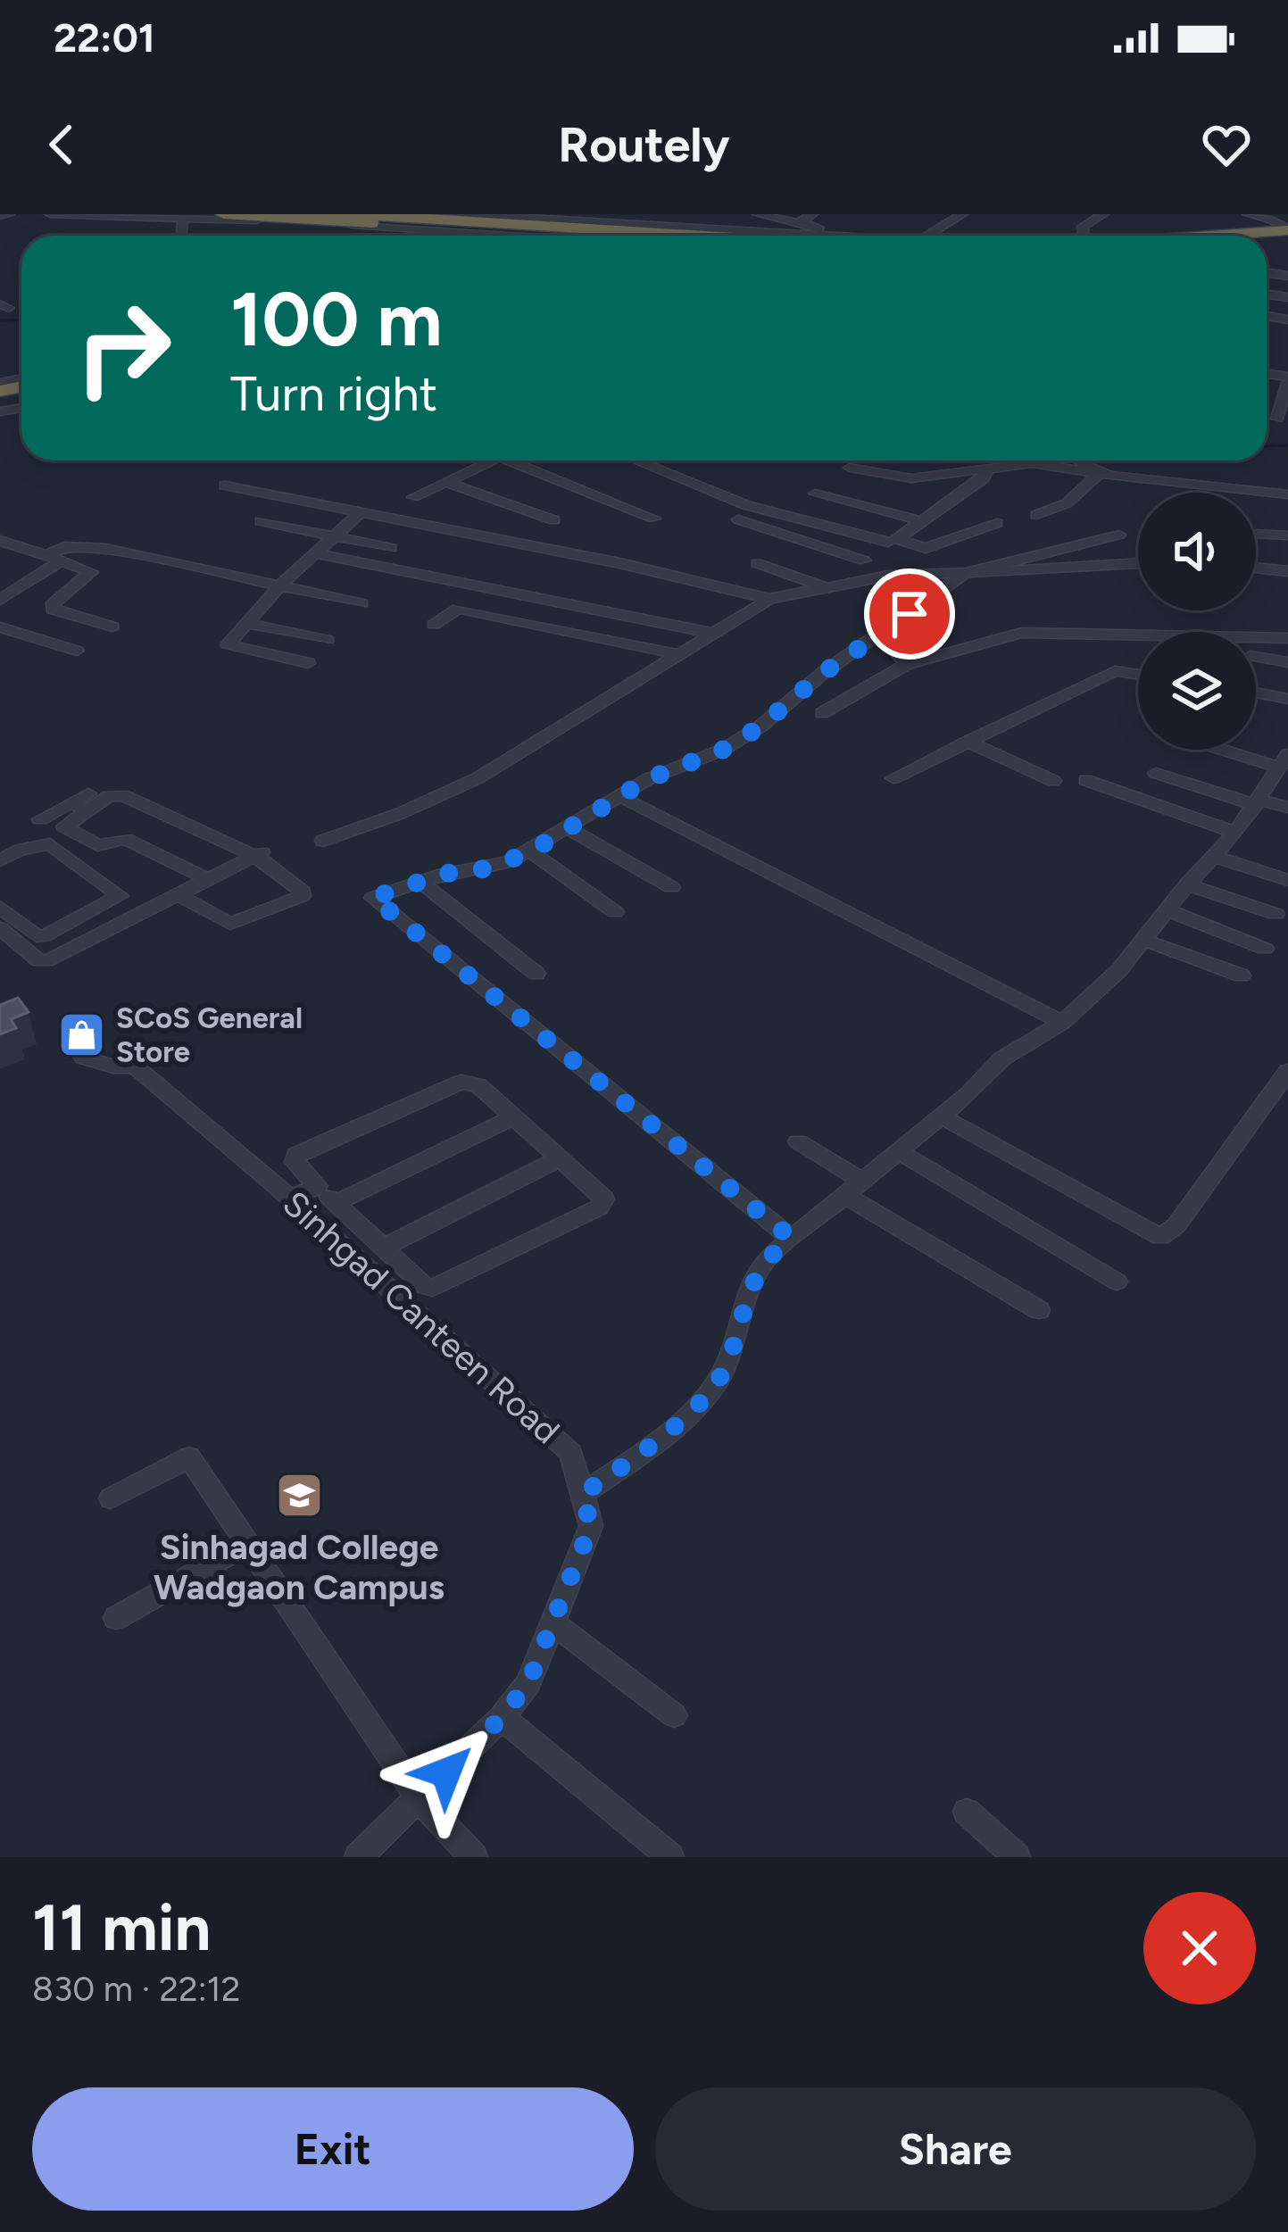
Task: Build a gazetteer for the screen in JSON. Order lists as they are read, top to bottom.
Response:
{
  "streets": {
    "street": ["Sinhgad Canteen Road"]
  },
  "places": {
    "shop": ["SCoS General Store"],
    "school or university": ["Sinhagad College Wadgaon Campus"]
  },
  "page": {
    "status": "22:01",
    "header": "Routely",
    "turn": ["100 m", "Turn right"],
    "heading": ["11 min", "830 m · 22:12"],
    "buttons": ["Exit", "Share"]
  }
}
